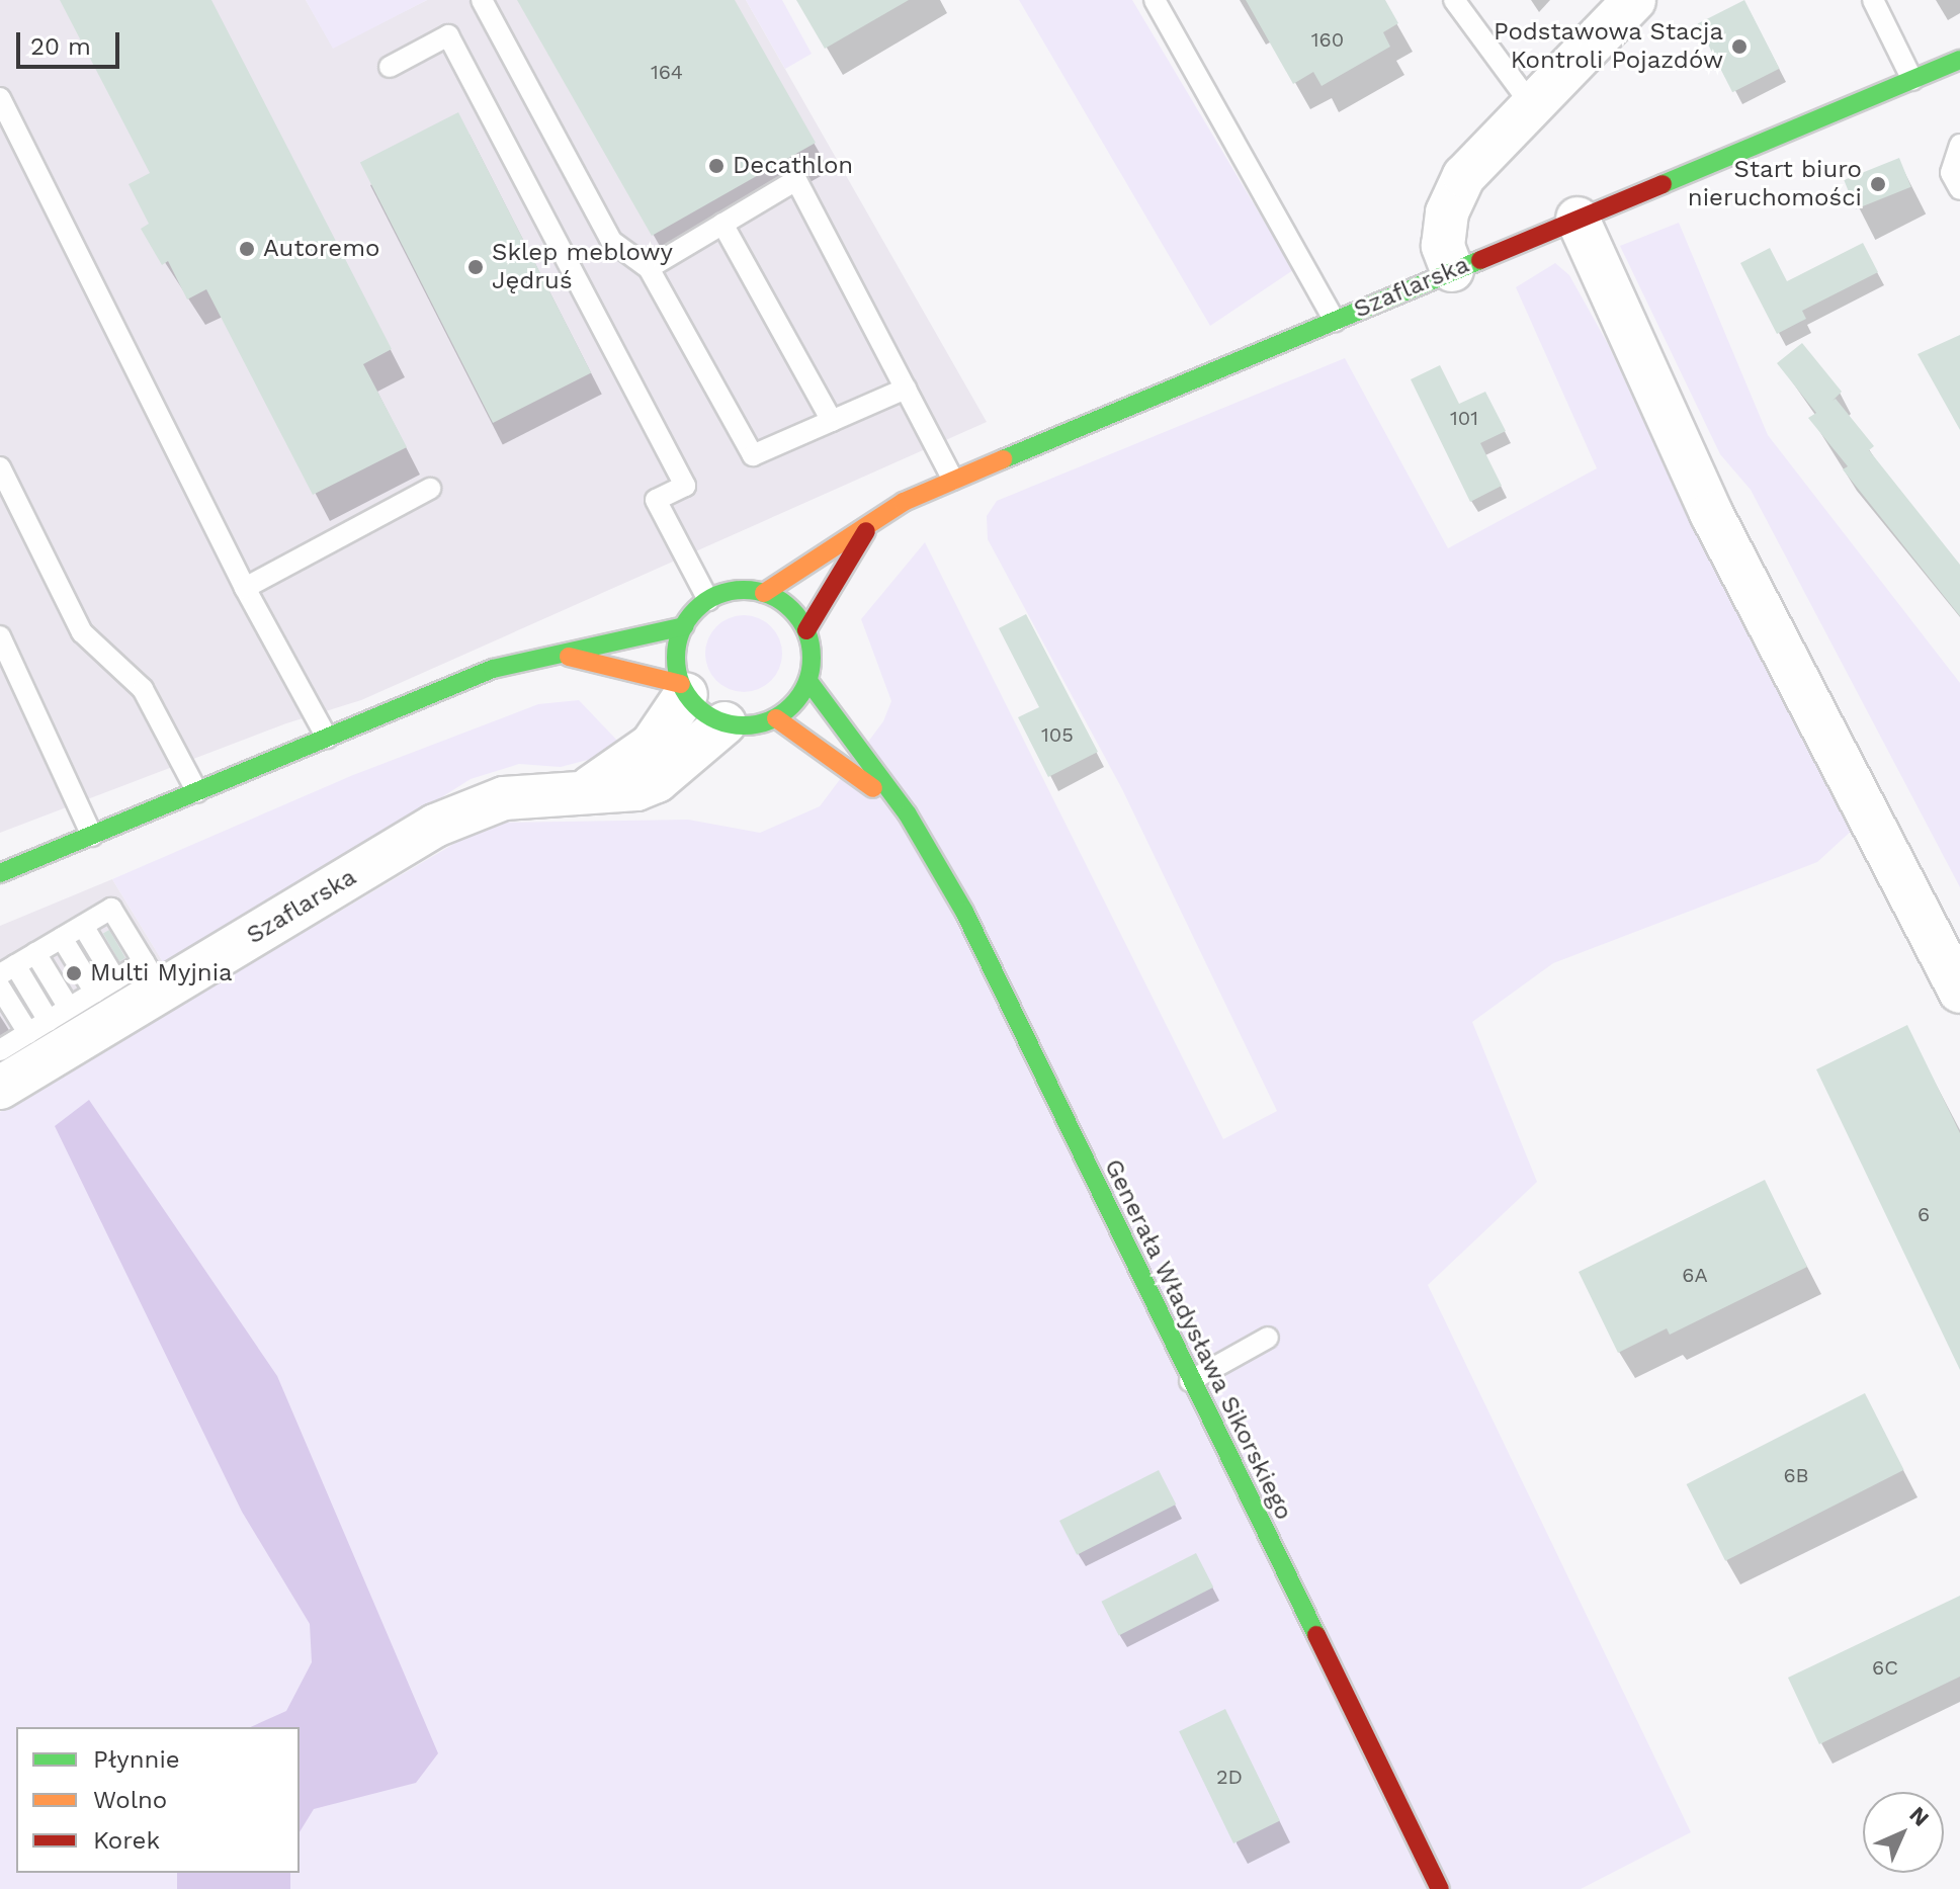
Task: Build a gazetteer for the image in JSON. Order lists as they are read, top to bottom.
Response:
{
  "streets": {
    "street": ["Szaflarska", "Generała Władysława Sikorskiego"]
  },
  "crossings": [
    ["Szaflarska", "Generała Władysława Sikorskiego"]
  ],
  "places": [
    "Podstawowa Stacja Kontroli Pojazdów",
    "Decathlon",
    "Start biuro nieruchomości",
    "Autoremo",
    "Sklep meblowy Jędruś",
    "Multi Myjnia"
  ],
  "house_numbers": [
    "160",
    "164",
    "101",
    "105",
    "6",
    "6A",
    "6B",
    "6C",
    "2D"
  ],
  "legend": ["Płynnie", "Wolno", "Korek"],
  "scale_bar": "20 m",
  "north": "top right"
}
